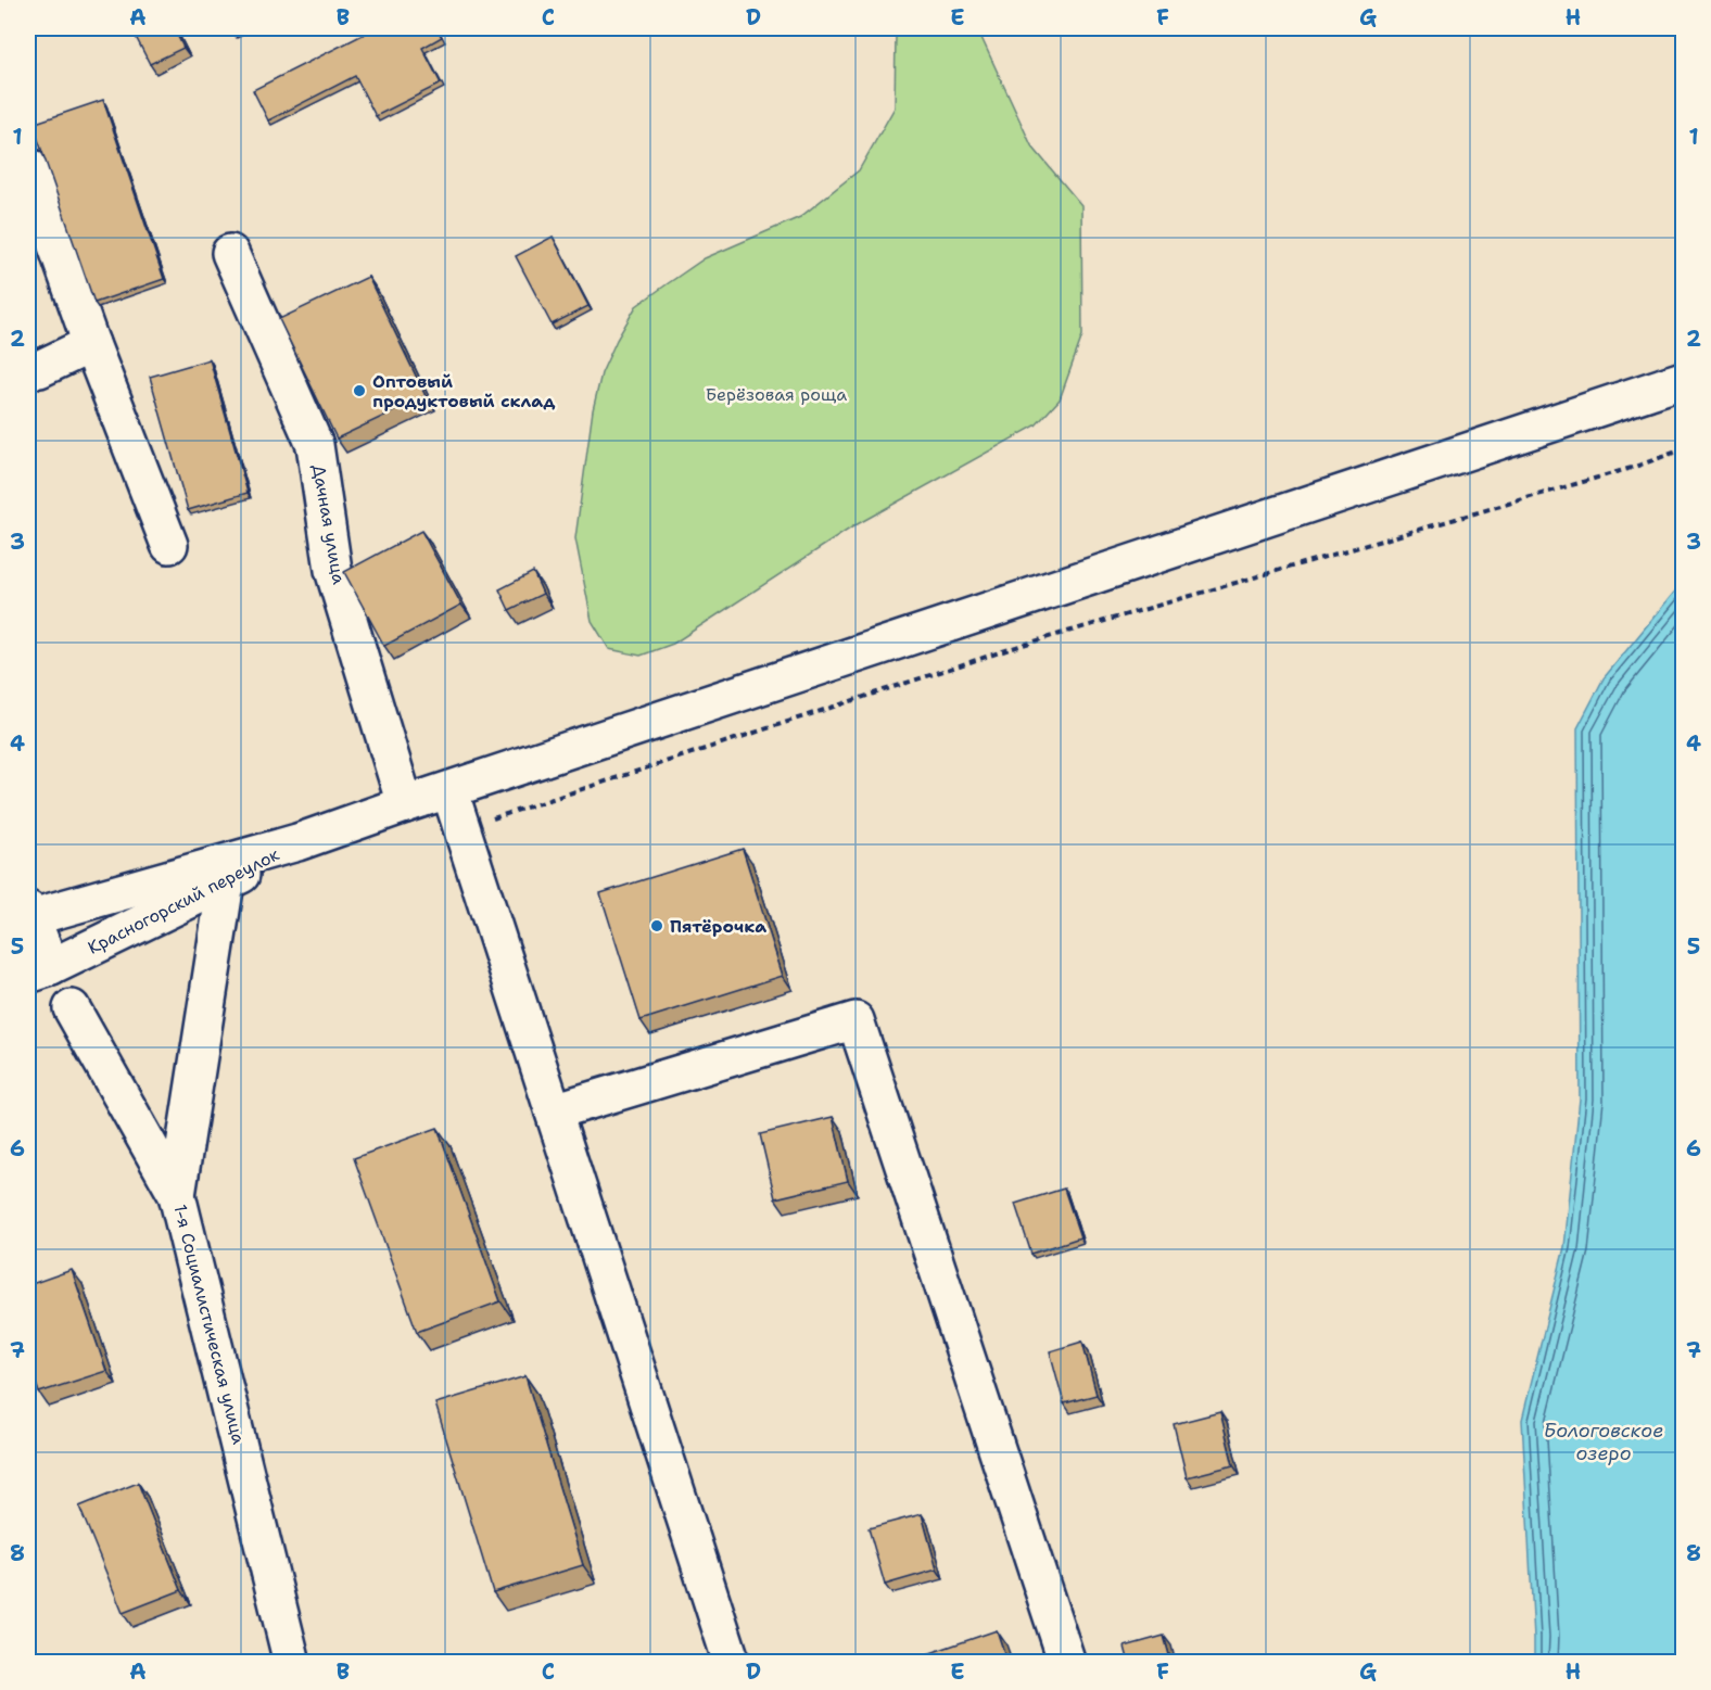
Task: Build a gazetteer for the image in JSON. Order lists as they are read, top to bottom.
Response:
{
  "streets": {
    "main road": ["Дачная улица", "Красногорский переулок", "1-я Социалистическая улица"]
  },
  "water": ["Бологовское озеро"],
  "parks": ["Берёзовая роща"],
  "places": ["Оптовый продуктовый склад", "Пятёрочка"],
  "grid": {
    "columns": [
      "A",
      "B",
      "C",
      "D",
      "E",
      "F",
      "G",
      "H"
    ],
    "rows": [
      "1",
      "2",
      "3",
      "4",
      "5",
      "6",
      "7",
      "8"
    ]
  }
}
